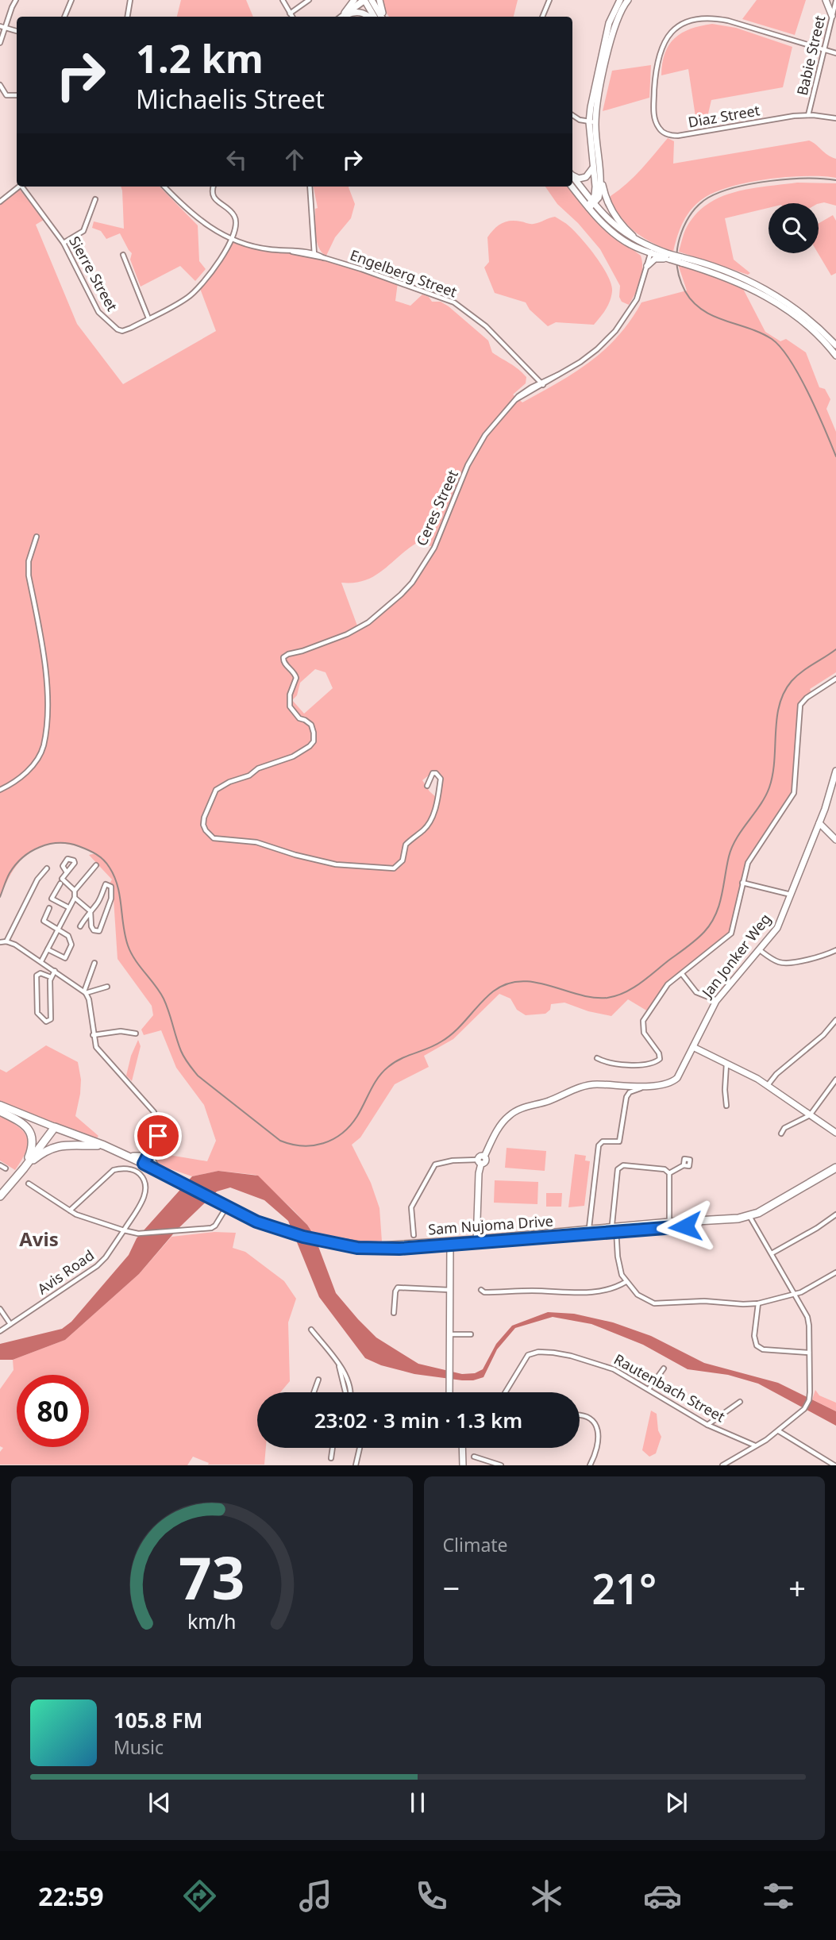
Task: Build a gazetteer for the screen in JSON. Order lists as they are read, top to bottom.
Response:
{
  "streets": {
    "highway": ["Sam Nujoma Drive"],
    "main road": ["Jan Jonker Weg"],
    "street": [
      "Babie Street",
      "Diaz Street",
      "Sierre Street",
      "Engelberg Street",
      "Ceres Street",
      "Avis Road",
      "Rautenbach Street"
    ]
  },
  "crossings": [
    ["Babie Street", "Diaz Street"],
    ["Sierre Street", "Engelberg Street"],
    ["Engelberg Street", "Ceres Street"],
    ["Jan Jonker Weg", "Sam Nujoma Drive"]
  ],
  "districts": ["Avis"],
  "page": {
    "turn": ["1.2 km", "Michaelis Street"],
    "limit": "80",
    "trip": "23:02 · 3 min · 1.3 km",
    "tile": "Climate",
    "heat": ["−", "21°", "+"],
    "song": ["105.8 FM", "Music"],
    "tabs": "22:59",
    "gauge": ["73", "km/h"]
  }
}
